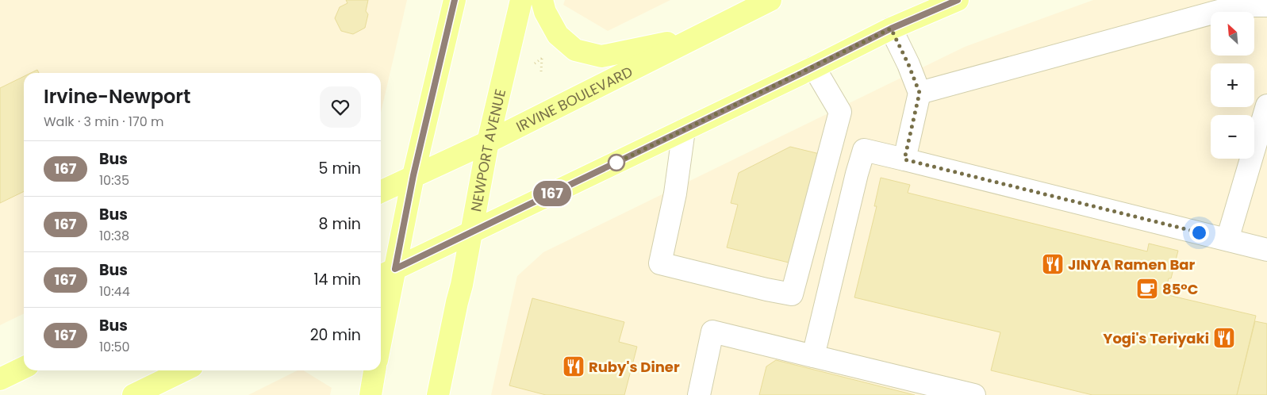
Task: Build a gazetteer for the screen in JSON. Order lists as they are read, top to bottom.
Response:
{
  "streets": {
    "main road": ["IRVINE BOULEVARD", "NEWPORT AVENUE"]
  },
  "crossings": [
    ["IRVINE BOULEVARD", "NEWPORT AVENUE"]
  ],
  "places": {
    "restaurant": ["JINYA Ramen Bar", "Yogi's Teriyaki", "Ruby's Diner"],
    "cafe": ["85°C"]
  },
  "lines": ["bus line 167"],
  "north": "top left",
  "page": {
    "on_map": "167",
    "map_buttons": ["+", "−"],
    "heading": ["Irvine-Newport", "Walk · 3 min · 170 m"],
    "list": [
      {
        "mark": "167",
        "name": "Bus",
        "note": "10:35",
        "value": "5 min"
      },
      {
        "mark": "167",
        "name": "Bus",
        "note": "10:38",
        "value": "8 min"
      },
      {
        "mark": "167",
        "name": "Bus",
        "note": "10:44",
        "value": "14 min"
      },
      {
        "mark": "167",
        "name": "Bus",
        "note": "10:50",
        "value": "20 min"
      }
    ]
  }
}
